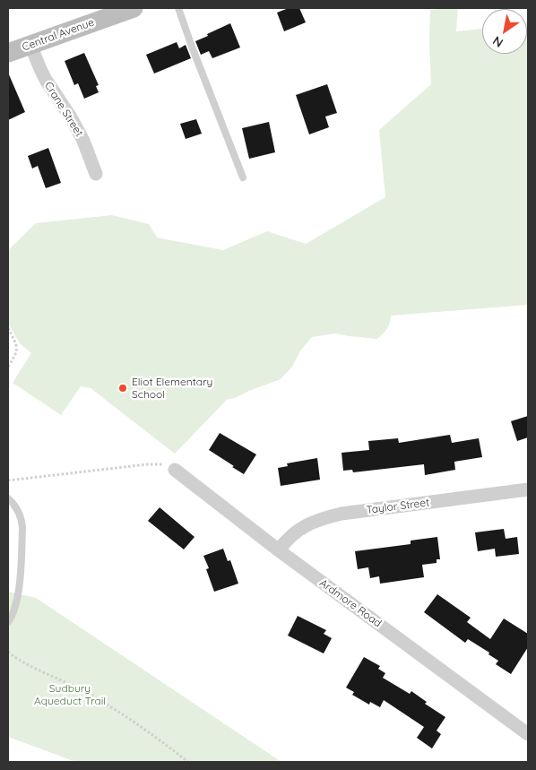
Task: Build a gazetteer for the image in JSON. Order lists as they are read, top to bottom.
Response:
{
  "streets": {
    "main road": ["Central Avenue"],
    "street": ["Crane Street", "Taylor Street", "Ardmore Road"]
  },
  "crossings": [
    ["Central Avenue", "Crane Street"],
    ["Taylor Street", "Ardmore Road"]
  ],
  "parks": ["Sudbury Aqueduct Trail"],
  "places": ["Eliot Elementary School"],
  "north": "bottom left"
}
